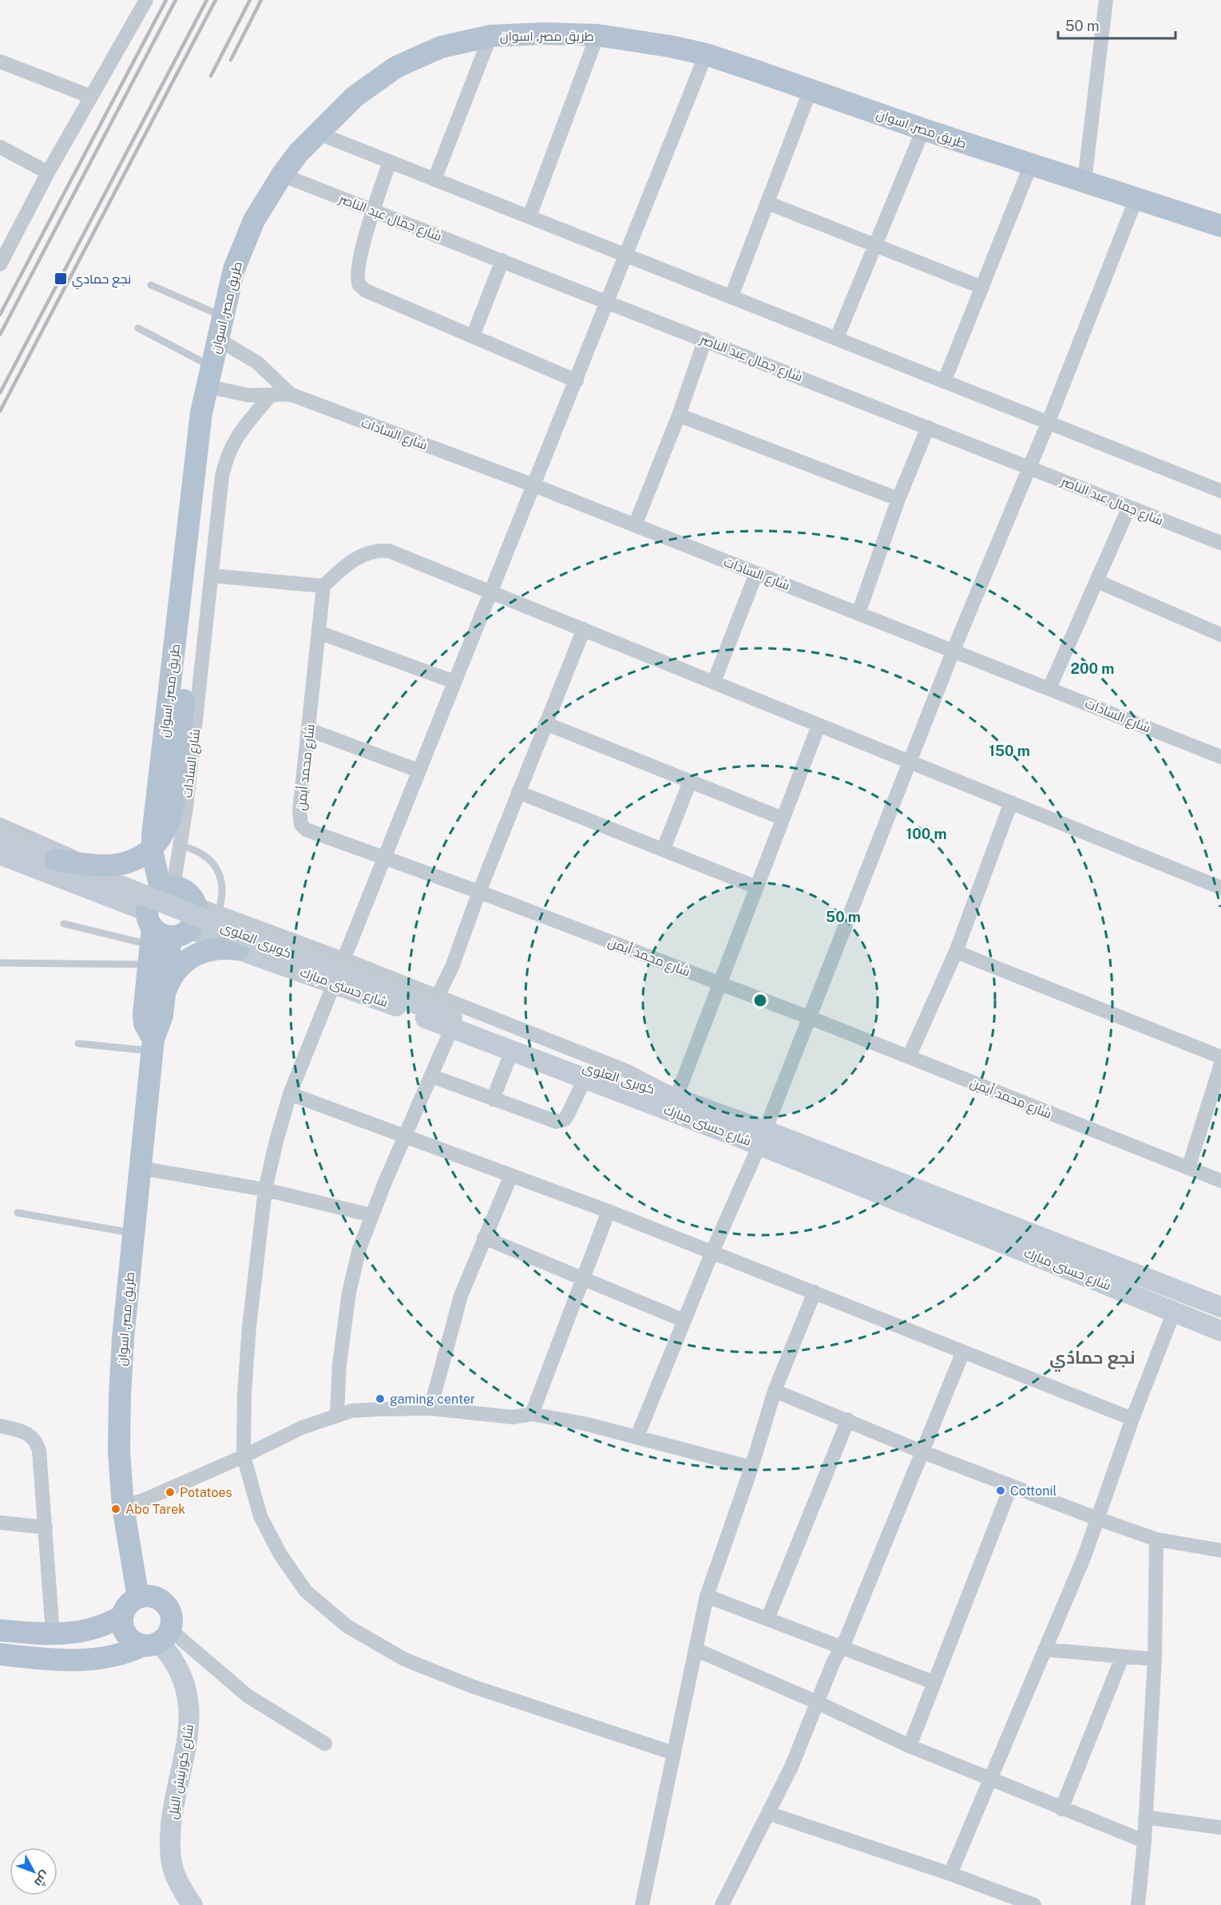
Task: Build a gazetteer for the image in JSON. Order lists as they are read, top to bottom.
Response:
{
  "streets": {
    "main road": [
      "طريق مصر, اسوان",
      "كوبرى العلوى",
      "شارع حسنى مبارك",
      "شارع كورنيش النيل"
    ],
    "street": ["شارع جمال عبد الناصر", "شارع السادات", "شارع محمد أيمن"]
  },
  "crossings": [
    ["طريق مصر, اسوان", "شارع جمال عبد الناصر"],
    ["طريق مصر, اسوان", "شارع السادات"],
    ["طريق مصر, اسوان", "شارع حسنى مبارك"],
    ["طريق مصر, اسوان", "شارع كورنيش النيل"],
    ["شارع السادات", "شارع حسنى مبارك"],
    ["كوبرى العلوى", "شارع حسنى مبارك"]
  ],
  "districts": ["نجع حمادي"],
  "places": {
    "transit": ["نجع حمادي"],
    "other": [
      "gaming center",
      "Cottonil",
      "Potatoes",
      "Abo Tarek"
    ]
  },
  "scale_bar": "50 m",
  "north": "bottom right",
  "rings": [
    "200 m",
    "150 m",
    "100 m",
    "50 m"
  ]
}
